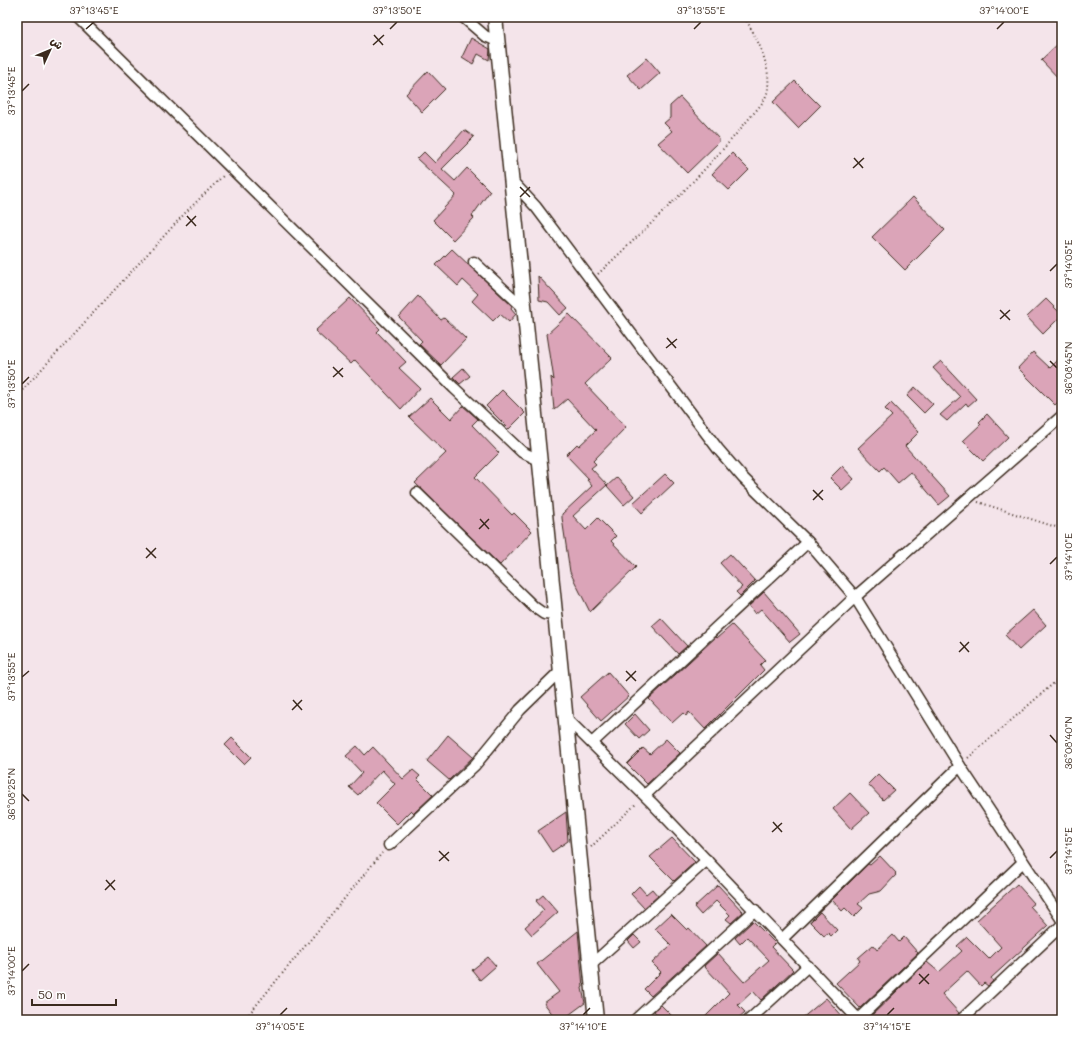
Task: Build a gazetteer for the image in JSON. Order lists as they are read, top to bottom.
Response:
{
  "scale_bar": "50 m",
  "north": "top right",
  "coordinates": [
    "37°13'45\"E",
    "37°13'50\"E",
    "37°13'55\"E",
    "37°14'00\"E",
    "37°14'05\"E",
    "36°08'45\"N",
    "37°14'10\"E",
    "36°08'40\"N",
    "36°08'25\"N",
    "37°14'15\"E"
  ]
}
